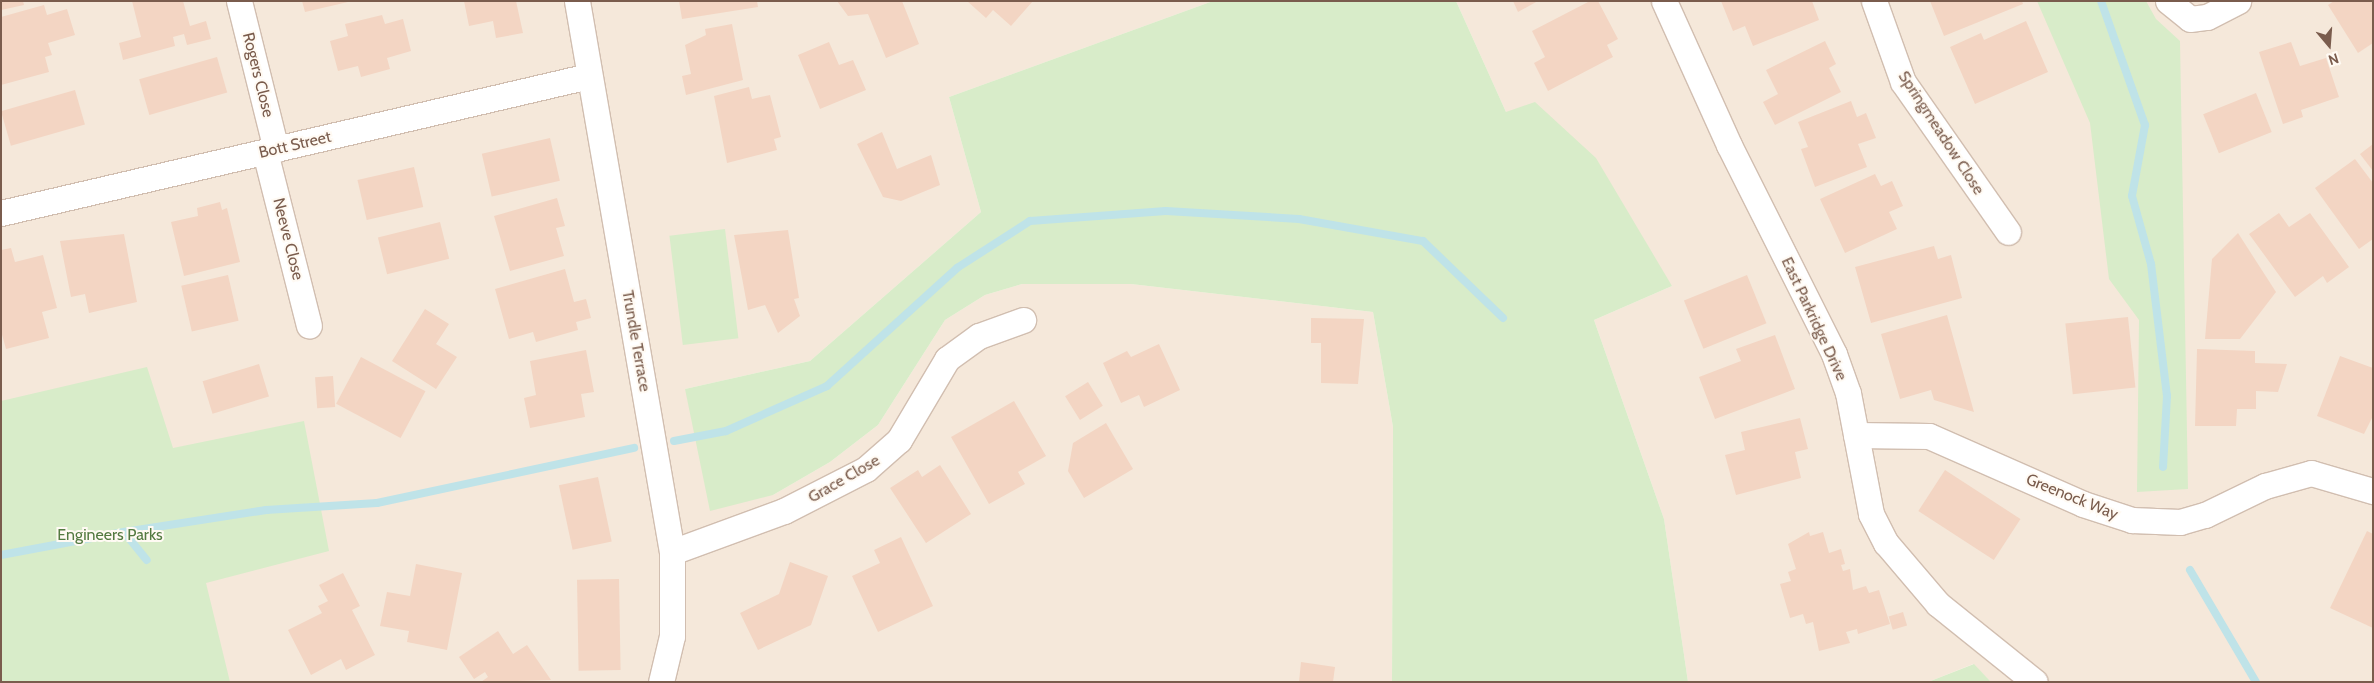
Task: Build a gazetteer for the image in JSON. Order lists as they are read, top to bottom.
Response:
{
  "streets": {
    "street": [
      "Rogers Close",
      "Springmeadow Close",
      "Bott Street",
      "Neeve Close",
      "East Parkridge Drive",
      "Trundle Terrace",
      "Grace Close",
      "Greenock Way"
    ]
  },
  "crossings": [
    ["Rogers Close", "Bott Street"],
    ["Rogers Close", "Neeve Close"],
    ["Bott Street", "Neeve Close"],
    ["Bott Street", "Trundle Terrace"],
    ["East Parkridge Drive", "Greenock Way"],
    ["Trundle Terrace", "Grace Close"]
  ],
  "parks": ["Engineers Parks"],
  "north": "bottom"
}
